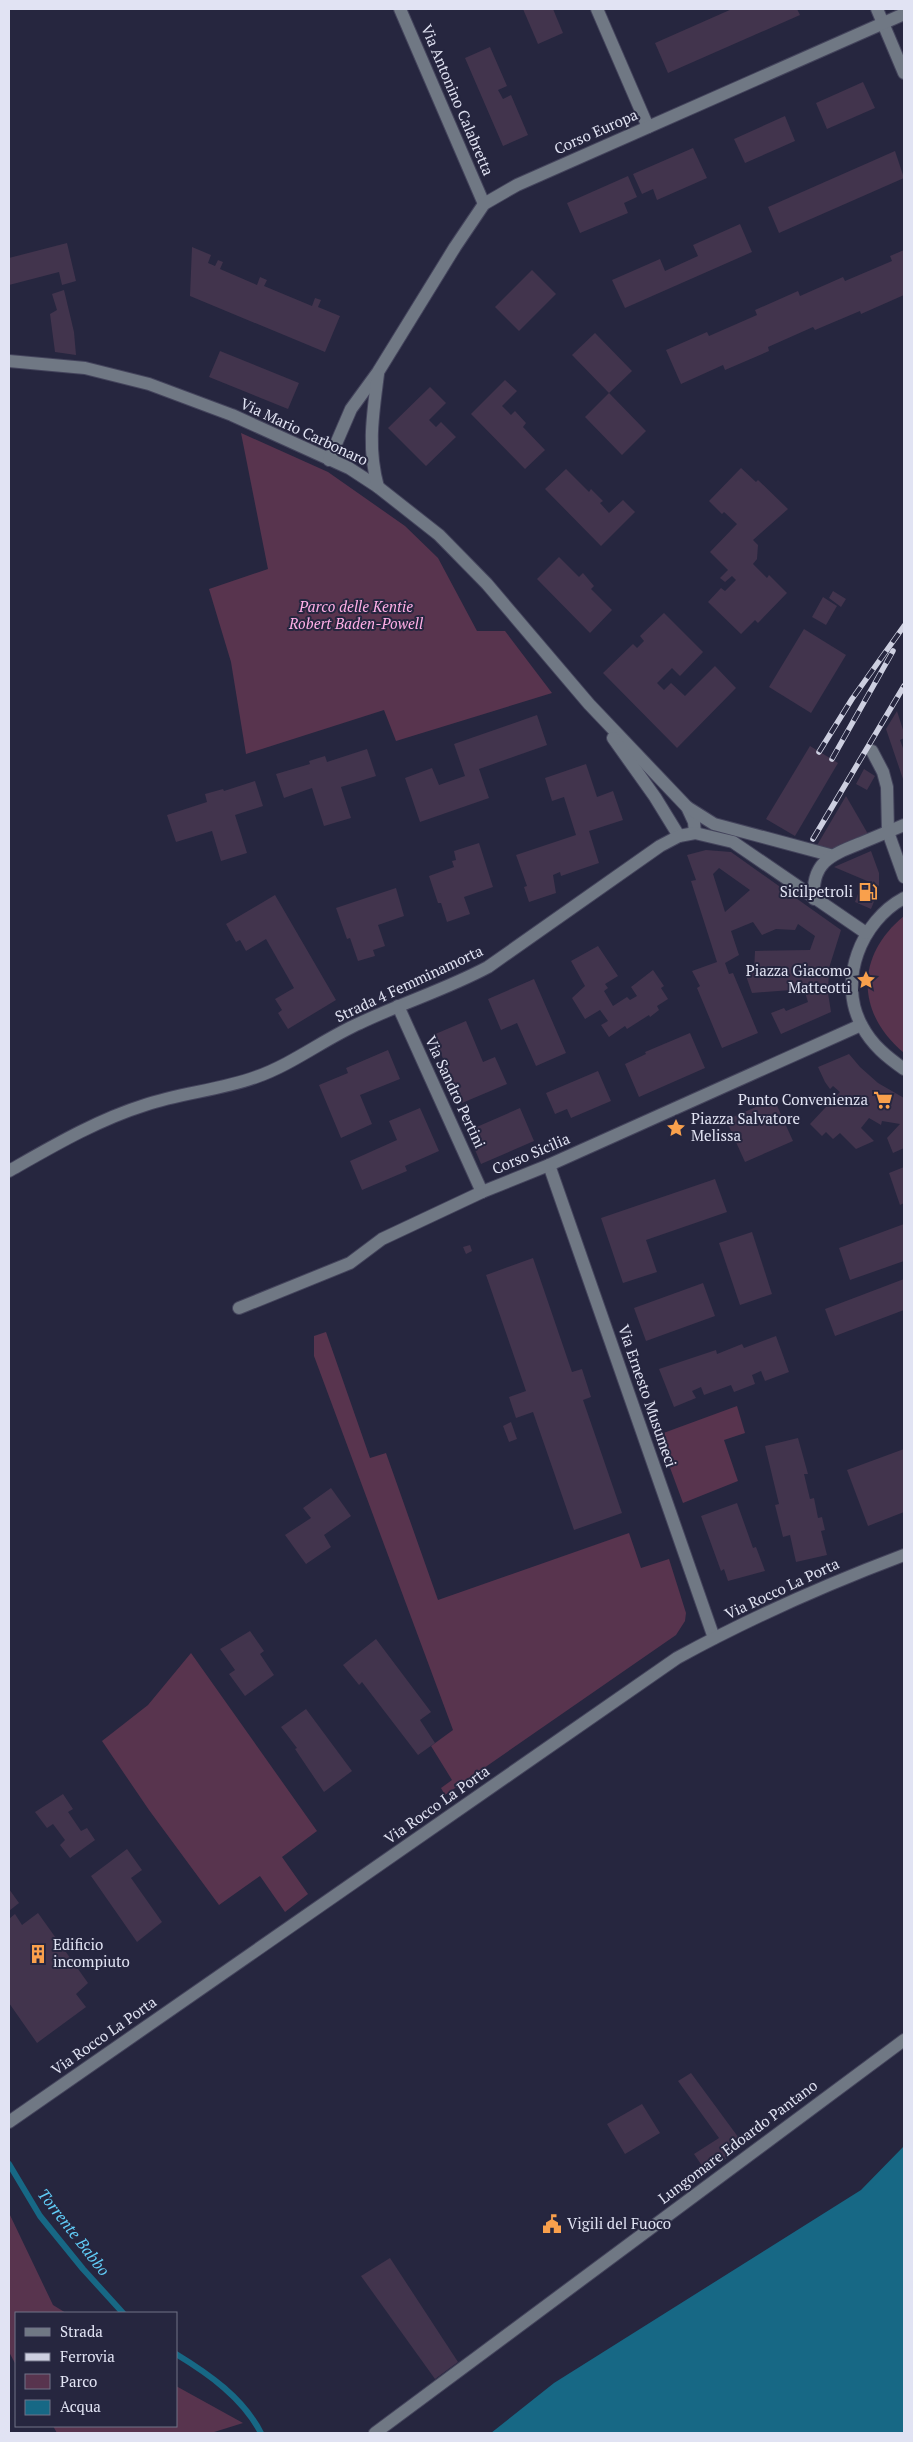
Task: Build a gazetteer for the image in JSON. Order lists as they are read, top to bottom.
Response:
{
  "streets": {
    "street": [
      "Via Antonino Calabretta",
      "Corso Europa",
      "Via Mario Carbonaro",
      "Strada 4 Femminamorta",
      "Via Sandro Pertini",
      "Corso Sicilia",
      "Via Ernesto Musumeci",
      "Via Rocco La Porta",
      "Lungomare Edoardo Pantano"
    ]
  },
  "crossings": [
    ["Via Antonino Calabretta", "Corso Europa"],
    ["Corso Europa", "Via Mario Carbonaro"],
    ["Strada 4 Femminamorta", "Via Sandro Pertini"],
    ["Via Sandro Pertini", "Corso Sicilia"],
    ["Corso Sicilia", "Via Ernesto Musumeci"],
    ["Via Ernesto Musumeci", "Via Rocco La Porta"]
  ],
  "water": ["Torrente Babbo"],
  "parks": ["Parco delle Kentie Robert Baden-Powell"],
  "places": {
    "fuel station": ["Sicilpetroli"],
    "place": ["Piazza Giacomo Matteotti", "Piazza Salvatore Melissa"],
    "supermarket": ["Punto Convenienza"],
    "building": ["Edificio incompiuto"],
    "public building": ["Vigili del Fuoco"]
  },
  "legend": [
    "Strada",
    "Ferrovia",
    "Parco",
    "Acqua"
  ]
}
